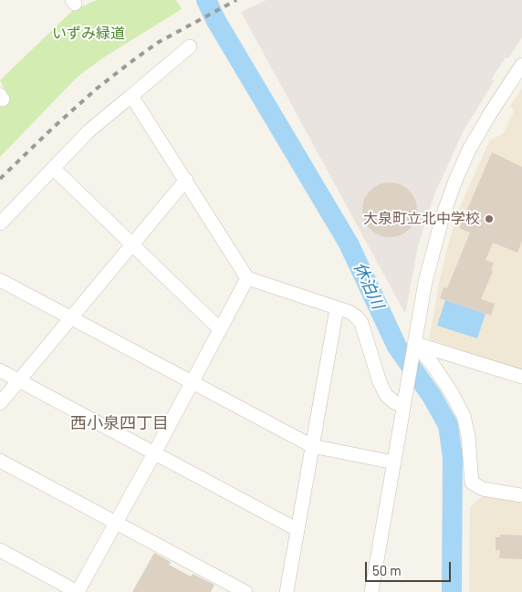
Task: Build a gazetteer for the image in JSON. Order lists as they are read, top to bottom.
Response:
{
  "districts": ["西小泉四丁目"],
  "water": ["休泊川"],
  "parks": ["いずみ緑道"],
  "places": ["大泉町立北中学校"],
  "scale_bar": "50 m"
}
